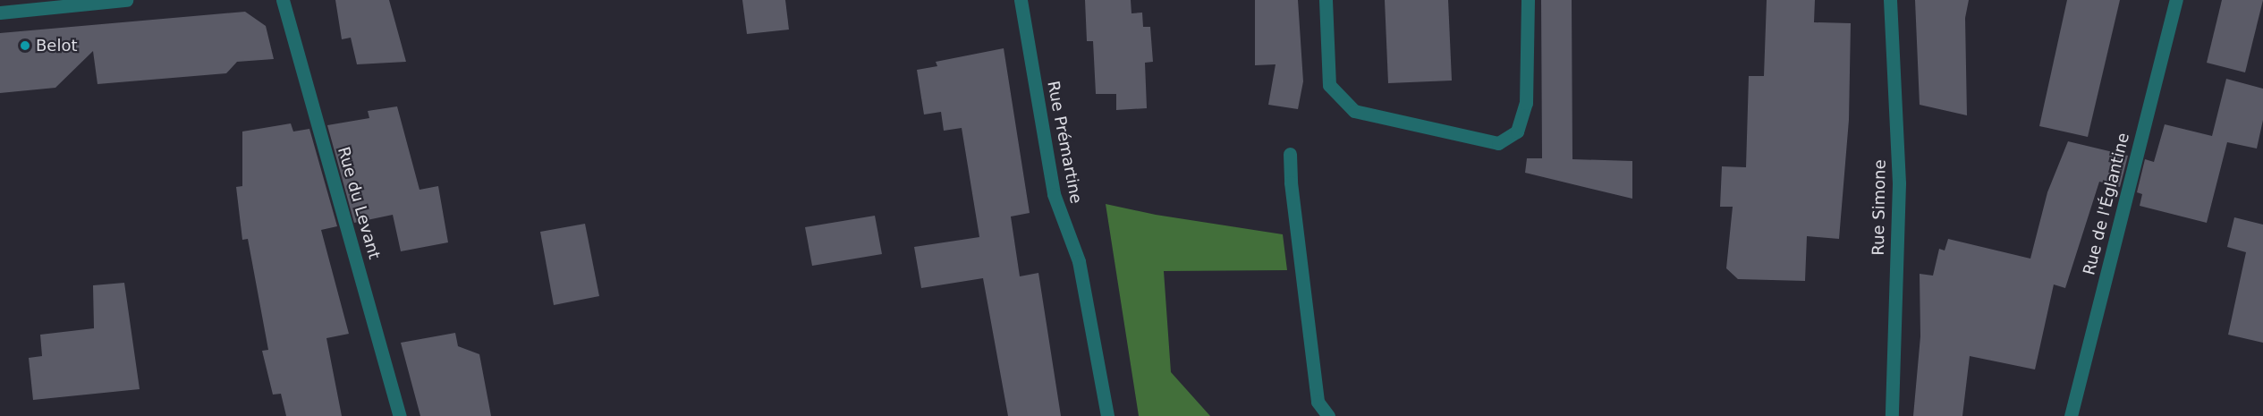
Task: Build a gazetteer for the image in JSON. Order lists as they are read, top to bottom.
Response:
{
  "streets": {
    "street": [
      "Rue Prémartine",
      "Rue du Levant",
      "Rue de l'Églantine",
      "Rue Simone"
    ]
  },
  "places": ["Belot"]
}
